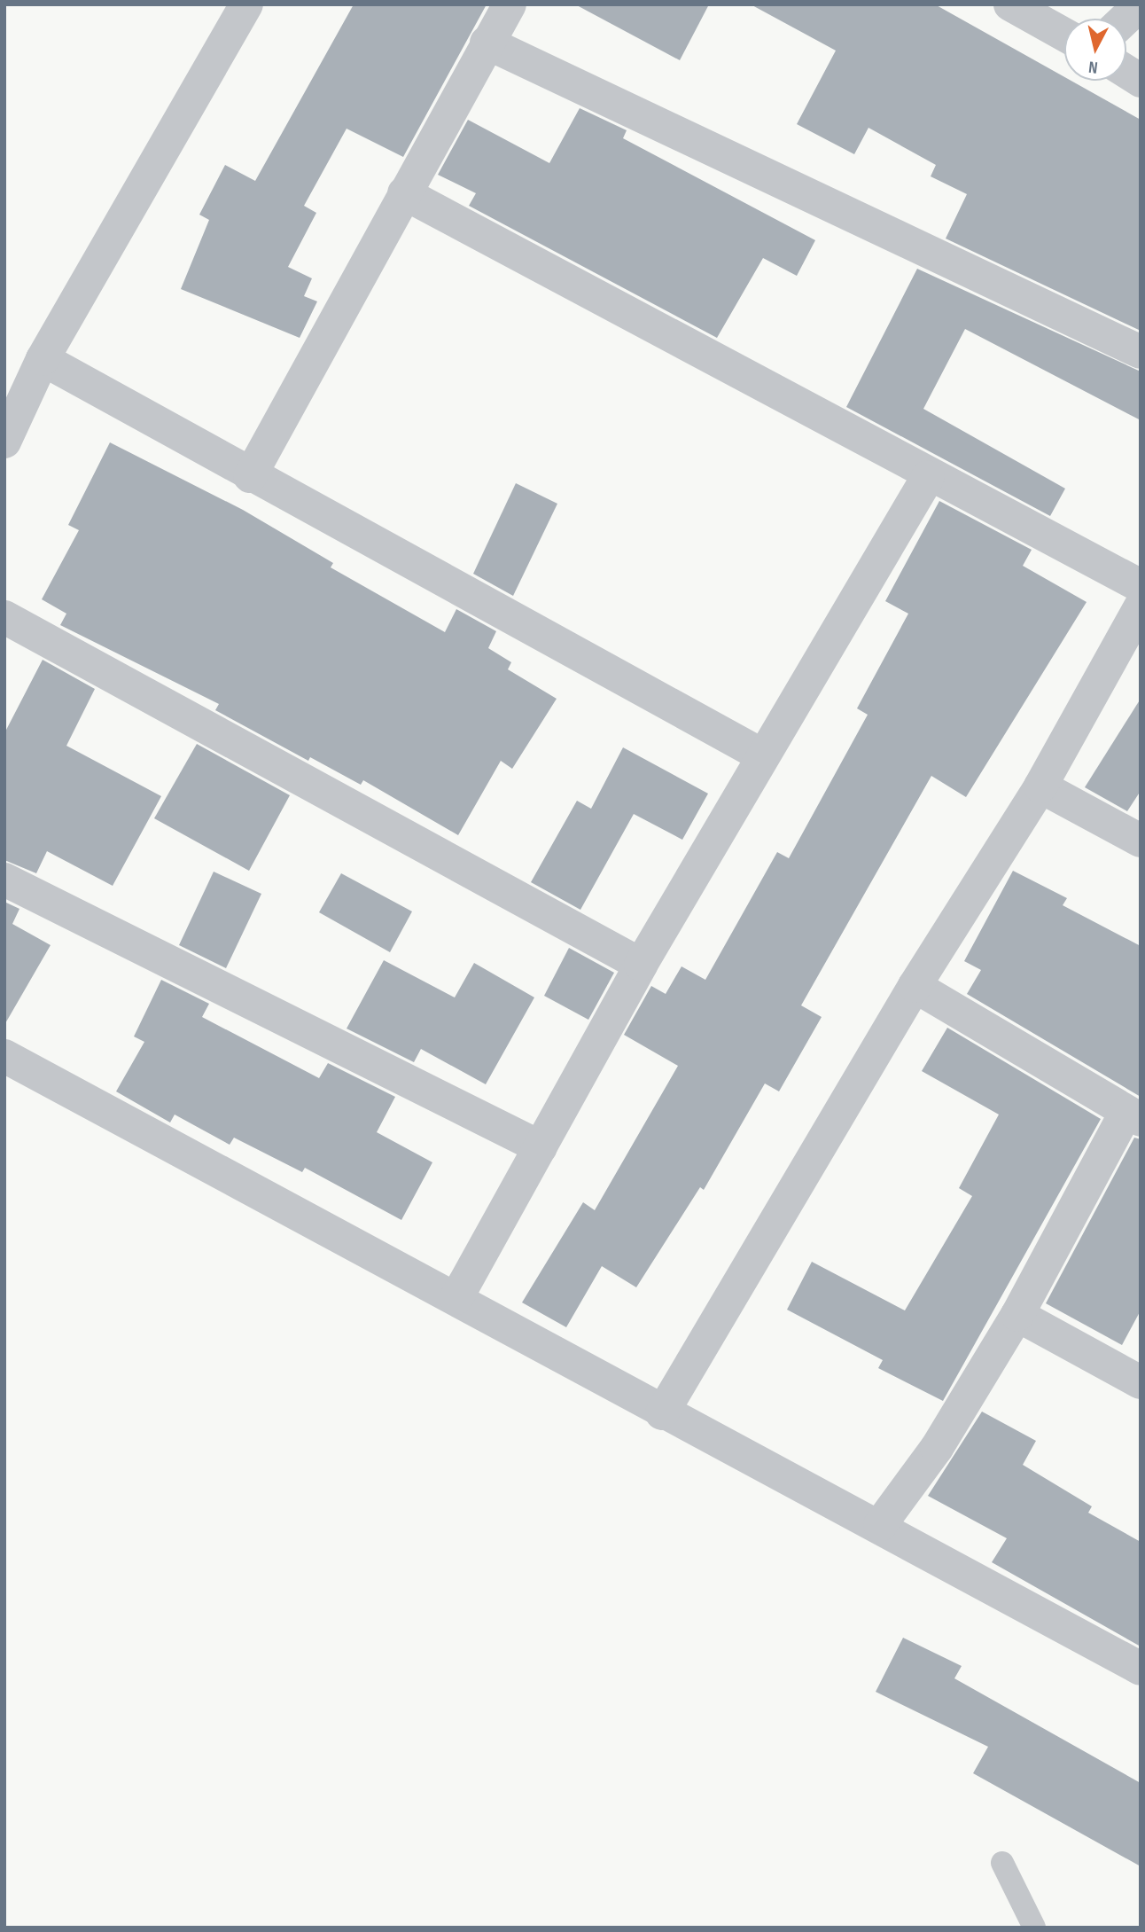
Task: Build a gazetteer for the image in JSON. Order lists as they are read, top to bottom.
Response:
{
  "north": "bottom"
}
